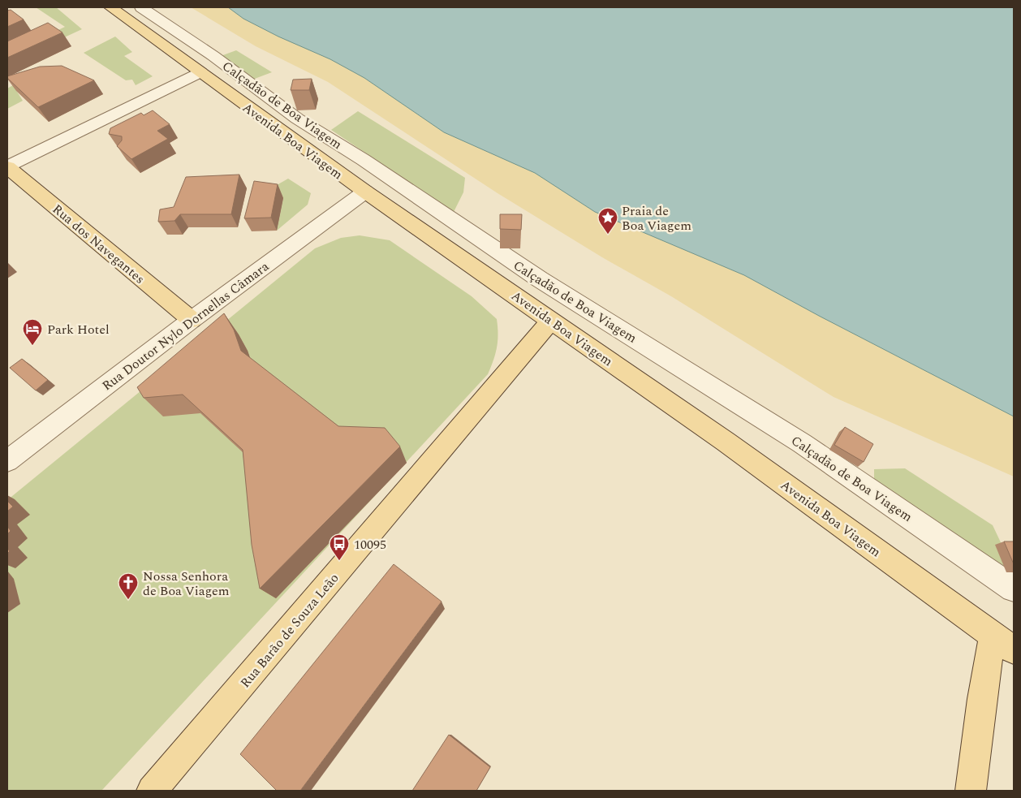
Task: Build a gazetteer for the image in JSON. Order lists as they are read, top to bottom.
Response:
{
  "streets": {
    "main road": ["Avenida Boa Viagem", "Rua dos Navegantes", "Rua Barão de Souza Leão"],
    "street": ["Calçadão de Boa Viagem", "Rua Doutor Nylo Dornellas Câmara"]
  },
  "crossings": [
    ["Avenida Boa Viagem", "Rua Doutor Nylo Dornellas Câmara"],
    ["Avenida Boa Viagem", "Rua Barão de Souza Leão"],
    ["Rua dos Navegantes", "Rua Doutor Nylo Dornellas Câmara"]
  ],
  "places": {
    "place": ["Praia de Boa Viagem"],
    "hotel": ["Park Hotel"],
    "bus stop": ["10095"],
    "church": ["Nossa Senhora de Boa Viagem"]
  }
}
